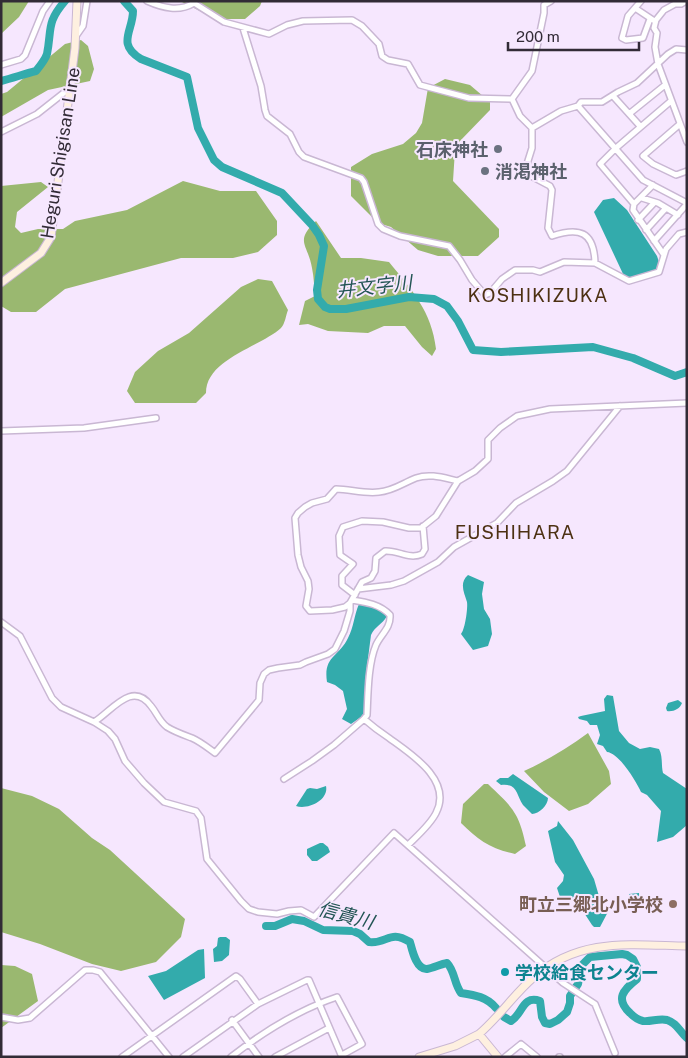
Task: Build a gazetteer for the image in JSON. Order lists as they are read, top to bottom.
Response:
{
  "streets": {
    "street": ["Heguri Shigisan Line"]
  },
  "districts": ["KOSHIKIZUKA", "FUSHIHARA"],
  "water": ["井文字川", "信貴川"],
  "places": [
    "石床神社",
    "消渇神社",
    "町立三郷北小学校",
    "学校給食センター"
  ],
  "scale_bar": "200 m"
}
